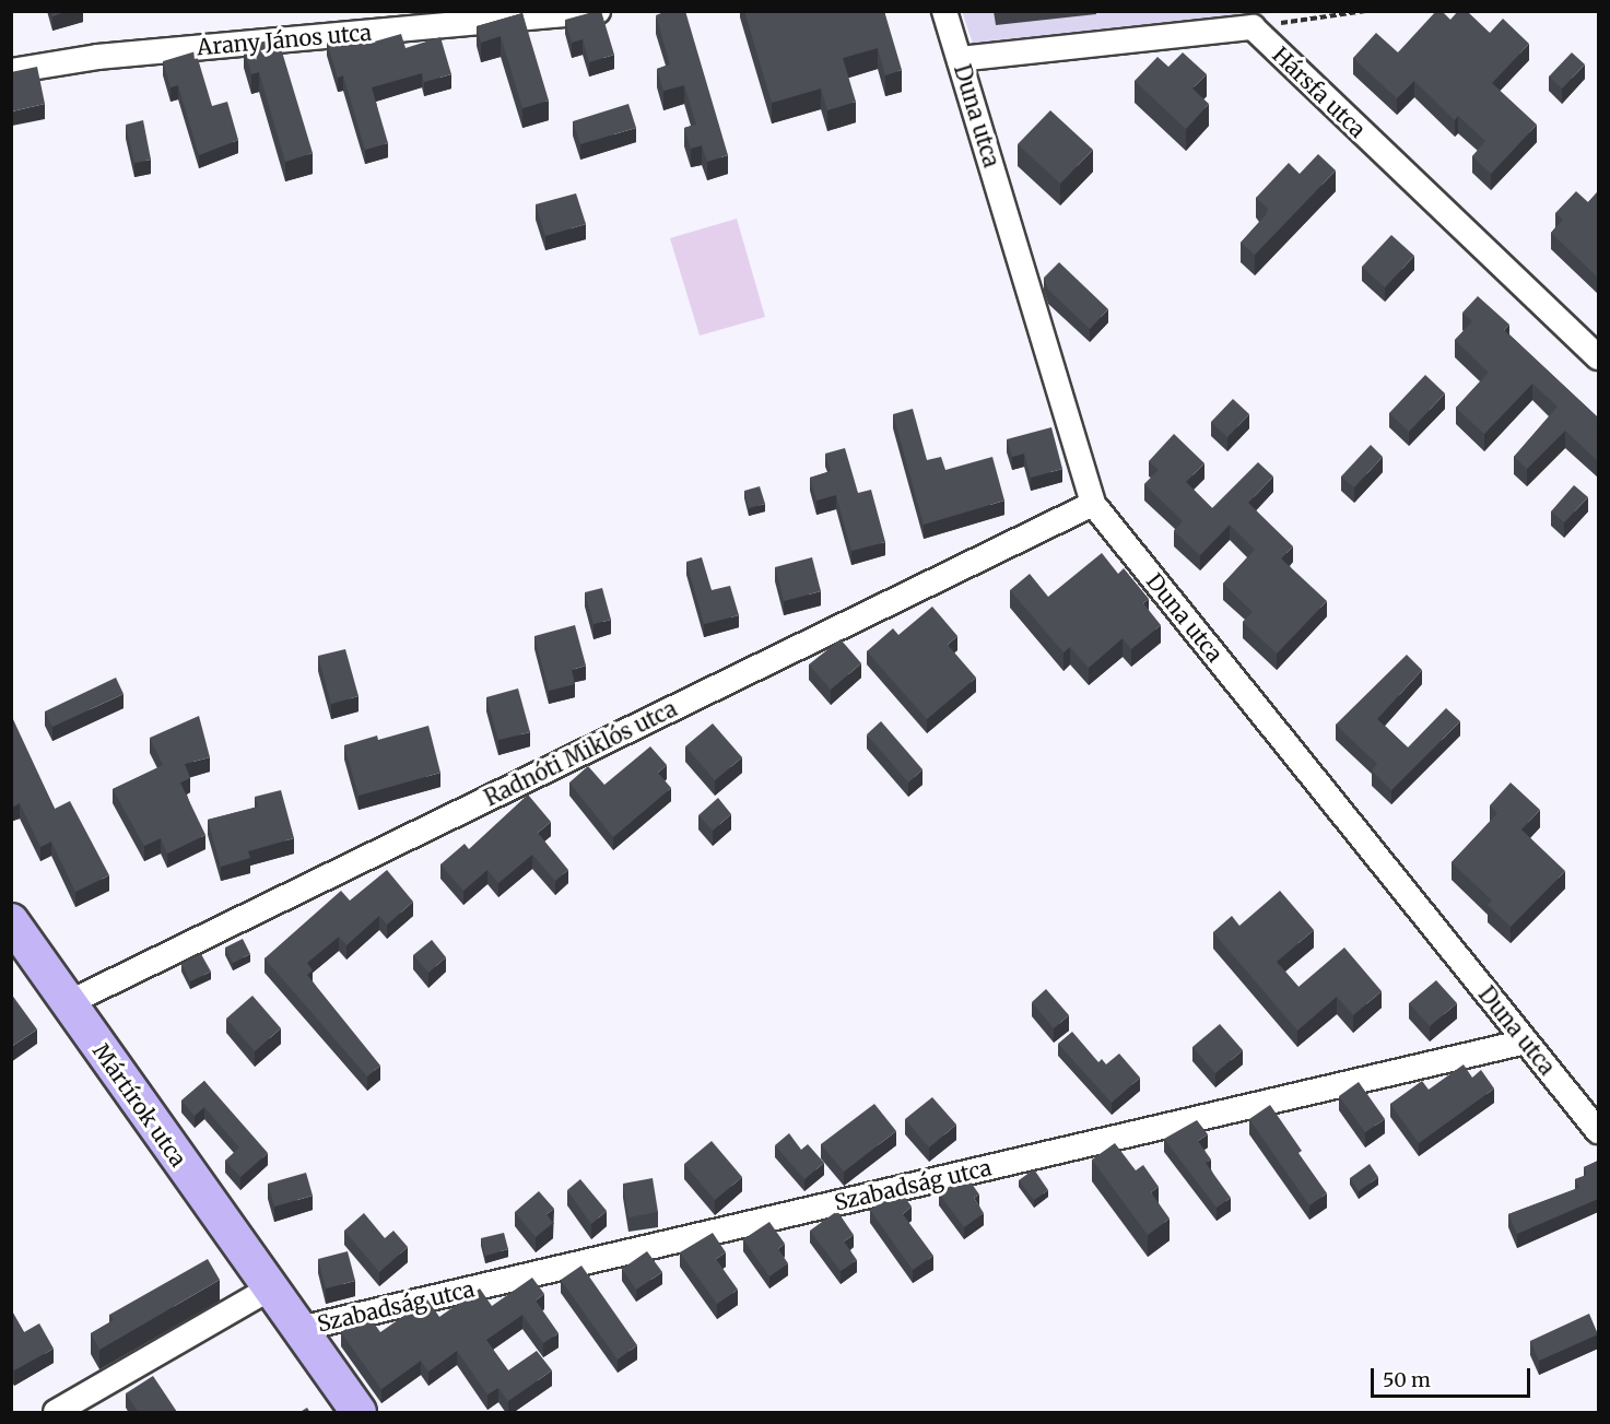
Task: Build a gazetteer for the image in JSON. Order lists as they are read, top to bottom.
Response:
{
  "streets": {
    "main road": ["Mártírok utca"],
    "street": [
      "Arany János utca",
      "Hársfa utca",
      "Duna utca",
      "Radnóti Miklós utca",
      "Szabadság utca"
    ]
  },
  "crossings": [
    ["Duna utca", "Radnóti Miklós utca"],
    ["Duna utca", "Szabadság utca"],
    ["Radnóti Miklós utca", "Mártírok utca"],
    ["Mártírok utca", "Szabadság utca"]
  ],
  "scale_bar": "50 m"
}
